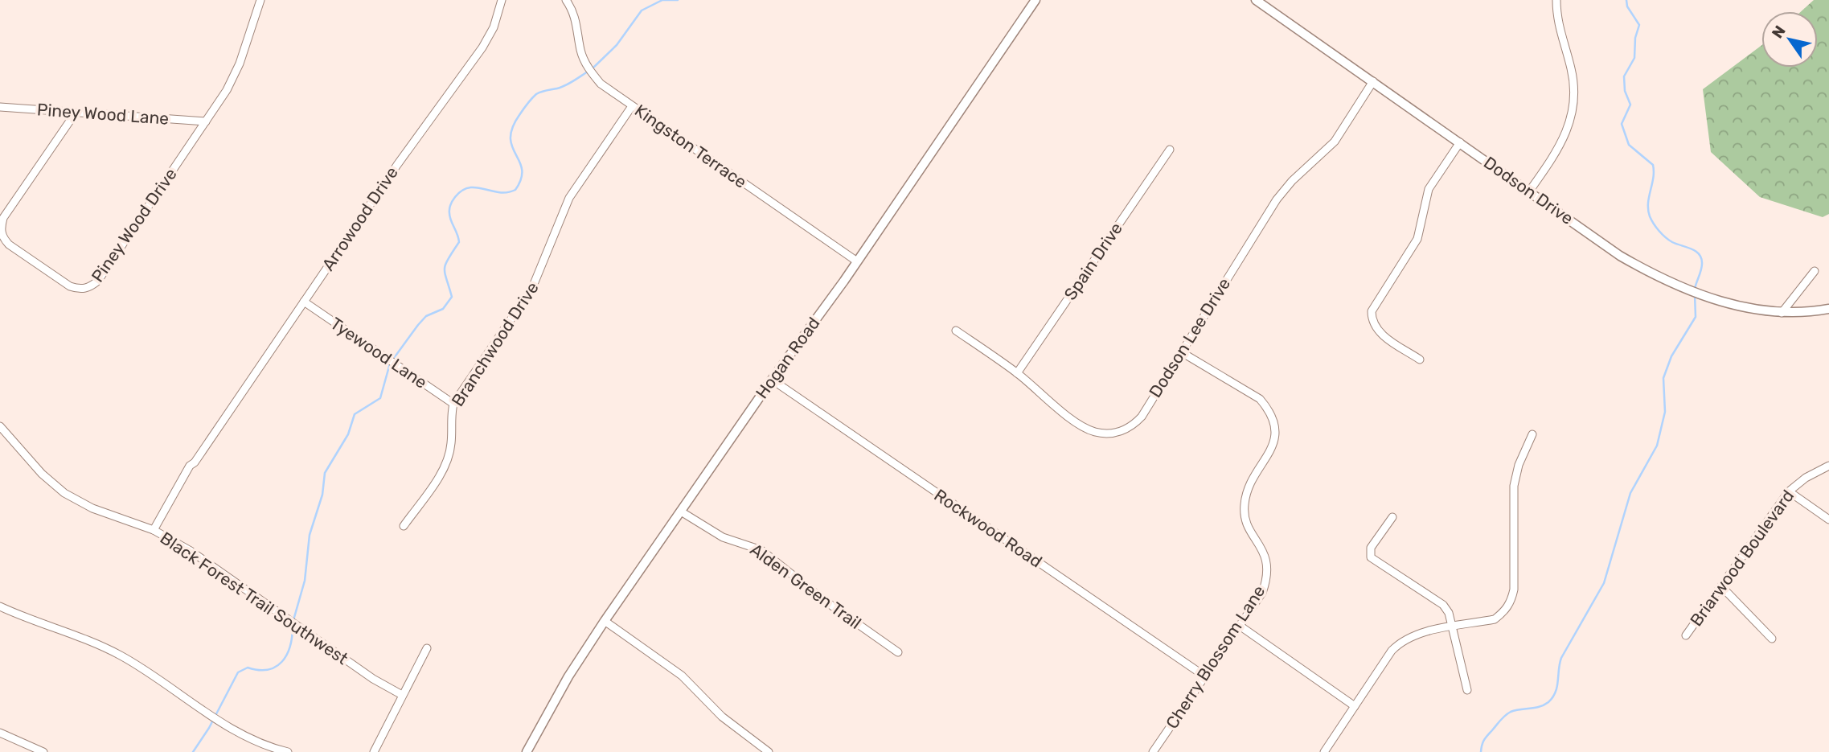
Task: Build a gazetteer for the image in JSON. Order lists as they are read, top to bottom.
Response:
{
  "streets": {
    "street": [
      "Piney Wood Lane",
      "Kingston Terrace",
      "Dodson Drive",
      "Arrowood Drive",
      "Piney Wood Drive",
      "Spain Drive",
      "Dodson Lee Drive",
      "Branchwood Drive",
      "Tyewood Lane",
      "Hogan Road",
      "Rockwood Road",
      "Briarwood Boulevard",
      "Alden Green Trail",
      "Black Forest Trail Southwest",
      "Cherry Blossom Lane"
    ]
  },
  "crossings": [
    ["Piney Wood Lane", "Piney Wood Drive"],
    ["Kingston Terrace", "Branchwood Drive"],
    ["Kingston Terrace", "Hogan Road"],
    ["Dodson Drive", "Dodson Lee Drive"],
    ["Arrowood Drive", "Tyewood Lane"],
    ["Arrowood Drive", "Black Forest Trail Southwest"],
    ["Spain Drive", "Dodson Lee Drive"],
    ["Dodson Lee Drive", "Cherry Blossom Lane"],
    ["Branchwood Drive", "Tyewood Lane"],
    ["Hogan Road", "Rockwood Road"],
    ["Hogan Road", "Alden Green Trail"],
    ["Rockwood Road", "Cherry Blossom Lane"]
  ],
  "north": "top left"
}
